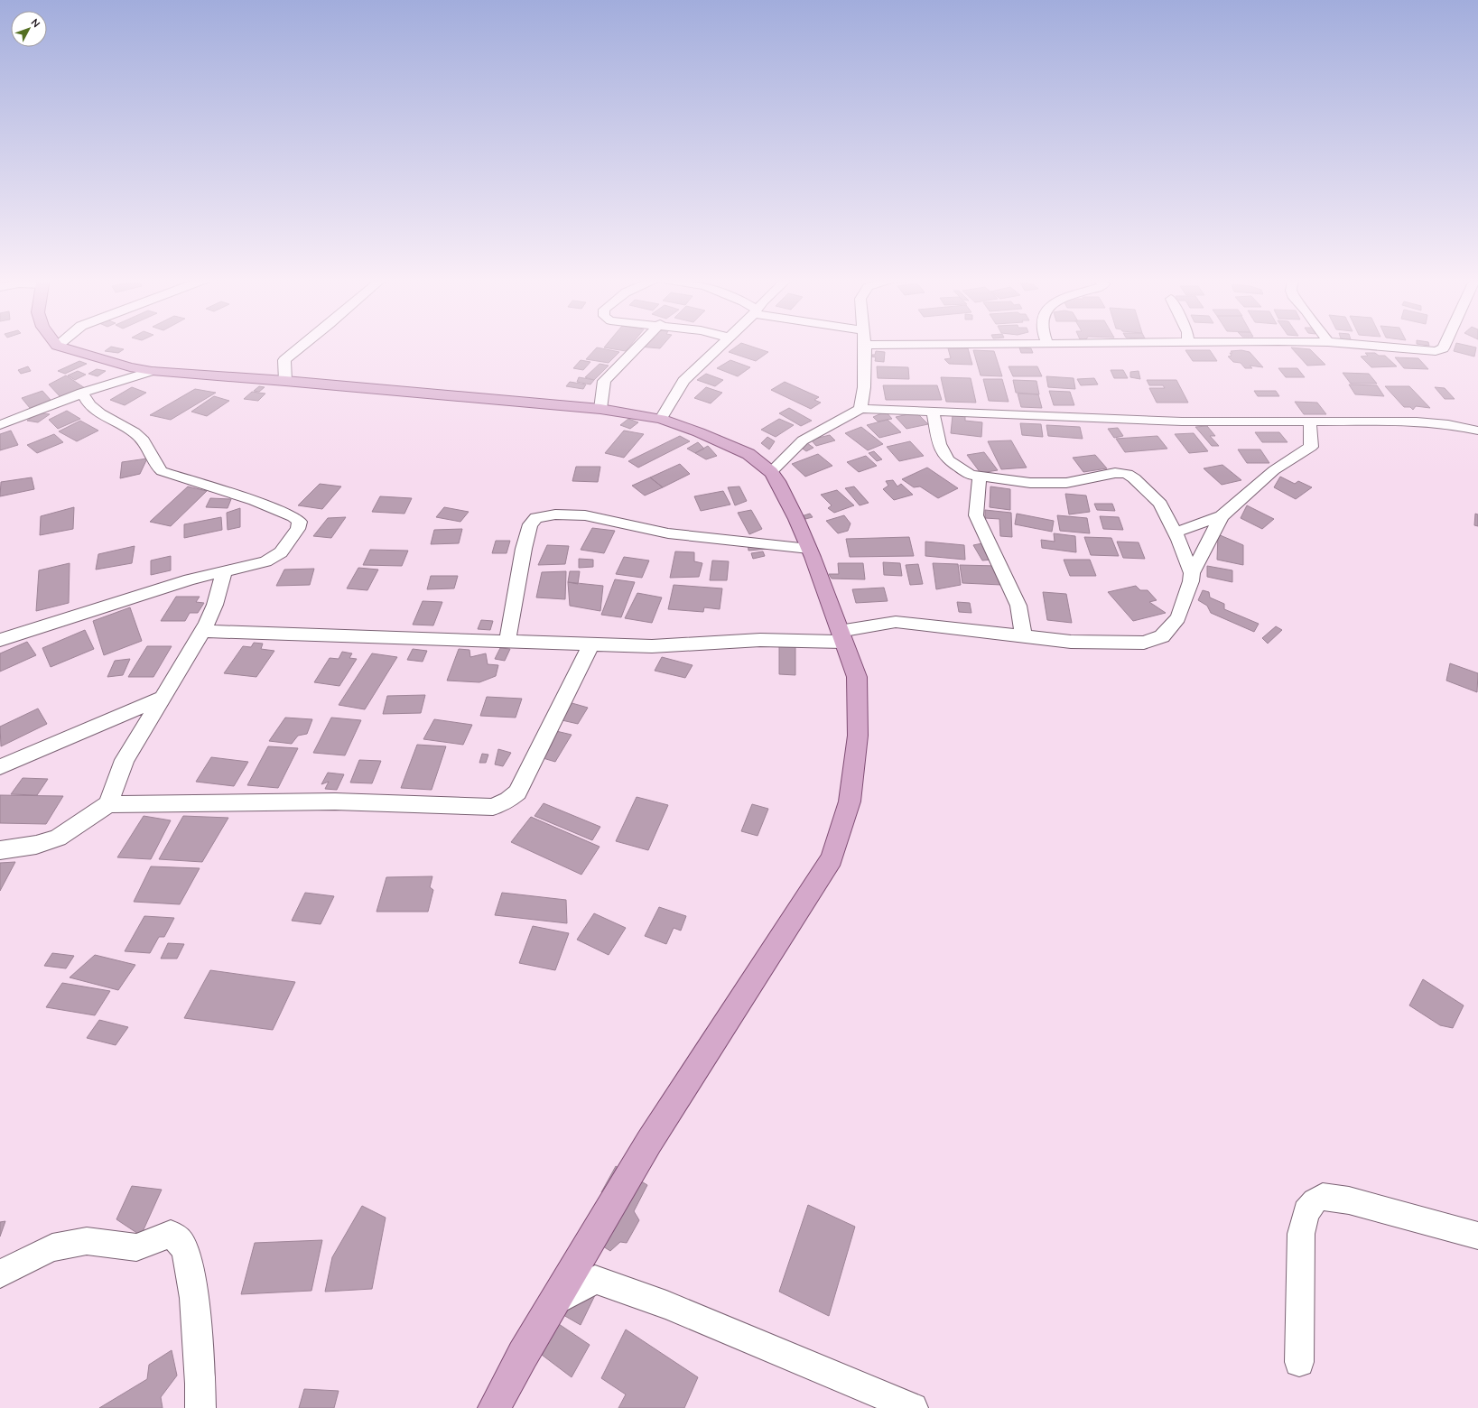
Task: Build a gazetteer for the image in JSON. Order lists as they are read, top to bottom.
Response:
{
  "north": "top right"
}
